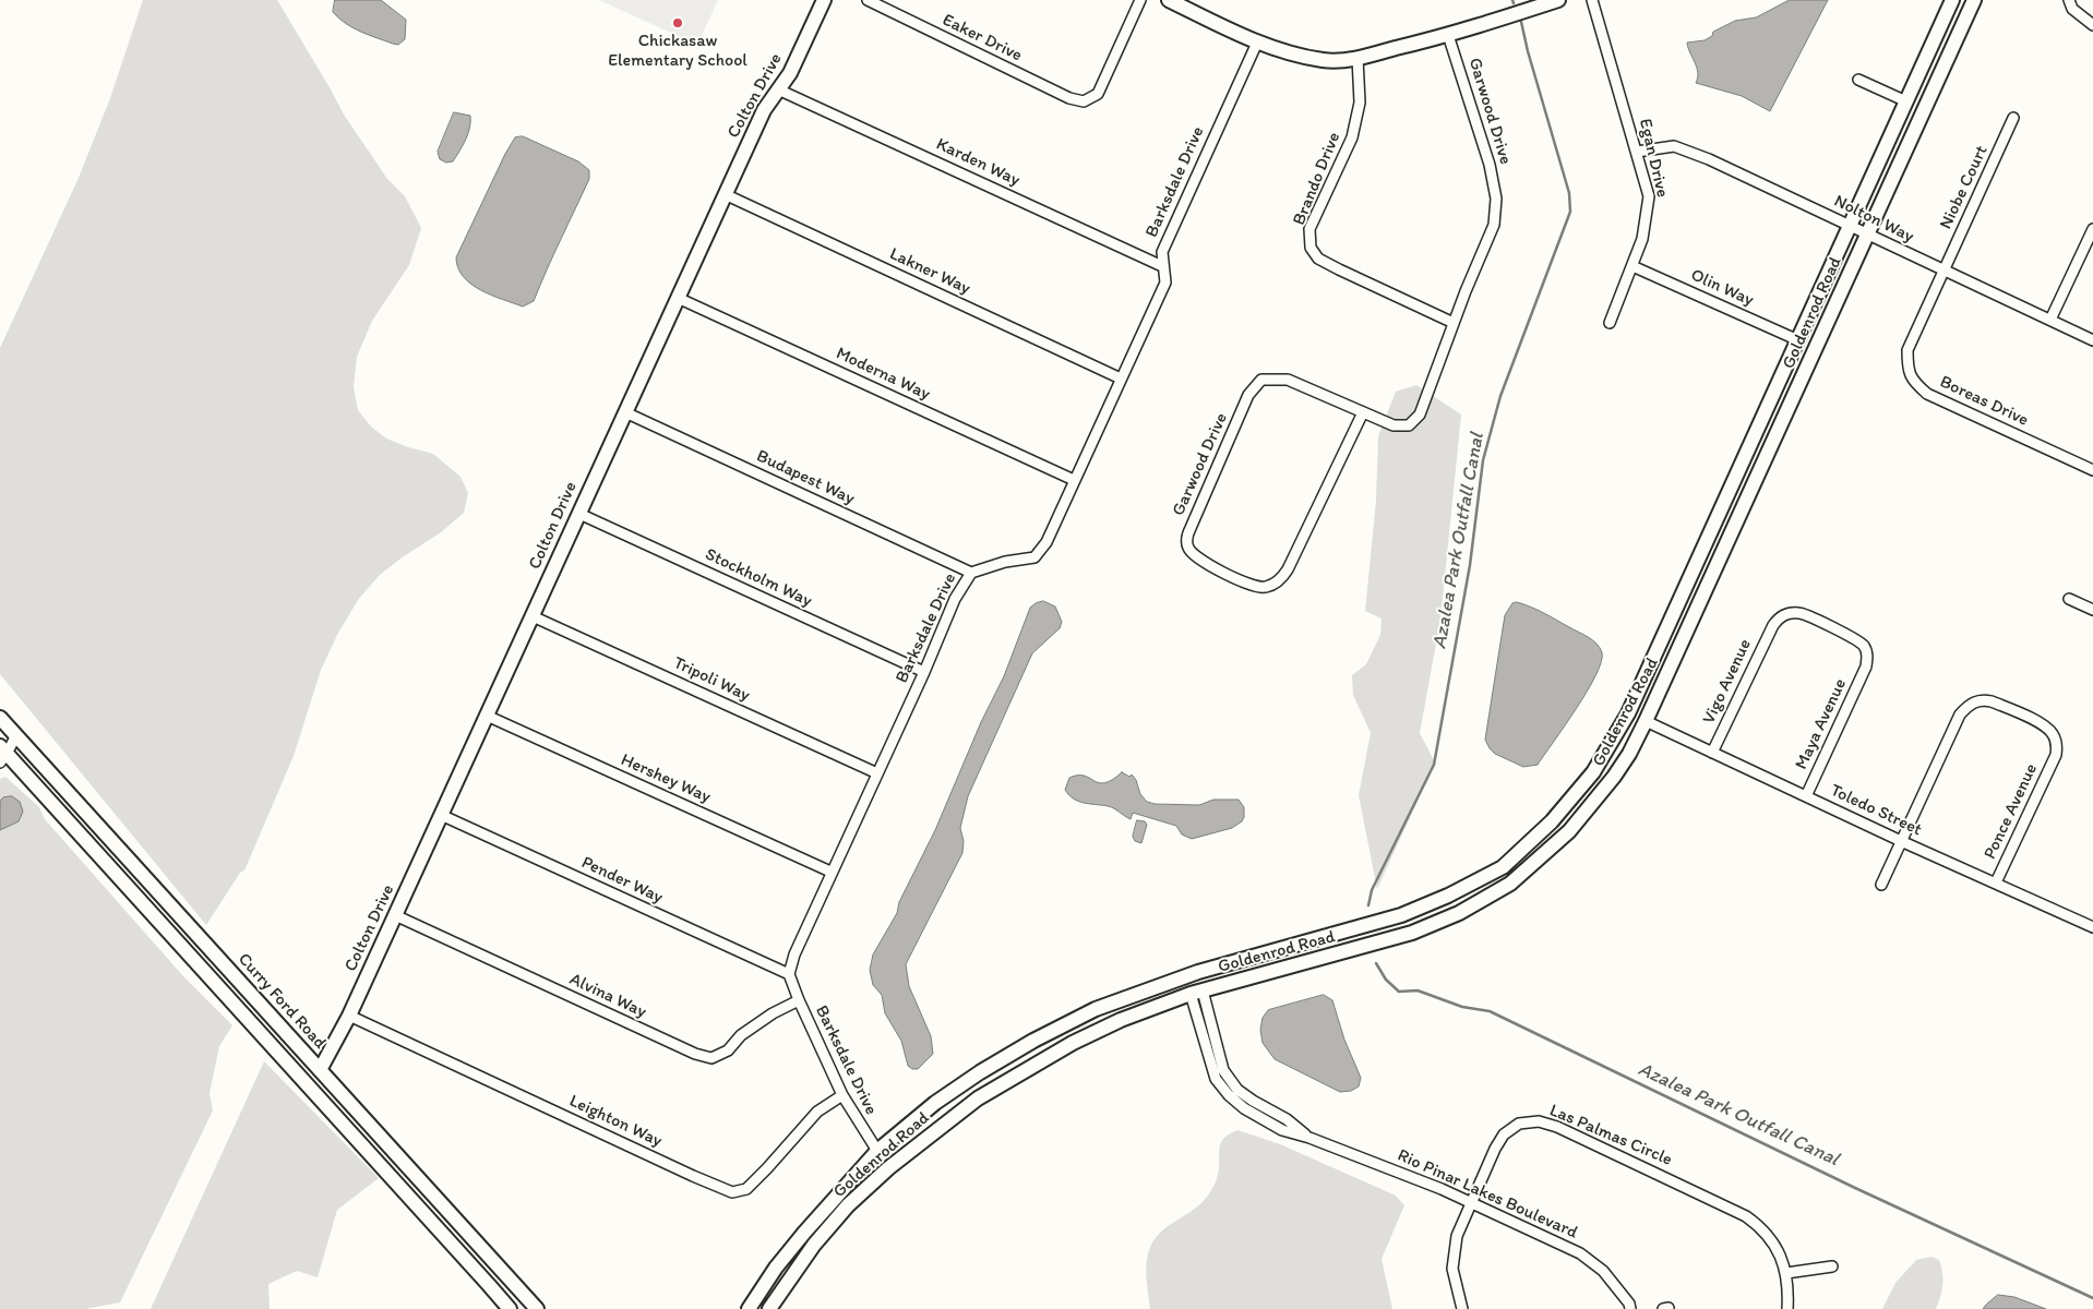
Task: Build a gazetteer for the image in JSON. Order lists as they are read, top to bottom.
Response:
{
  "streets": {
    "main road": ["Colton Drive", "Goldenrod Road", "Curry Ford Road"],
    "street": [
      "Eaker Drive",
      "Garwood Drive",
      "Egan Drive",
      "Karden Way",
      "Brando Drive",
      "Barksdale Drive",
      "Niobe Court",
      "Nolton Way",
      "Lakner Way",
      "Olin Way",
      "Moderna Way",
      "Boreas Drive",
      "Budapest Way",
      "Stockholm Way",
      "Tripoli Way",
      "Vigo Avenue",
      "Maya Avenue",
      "Hershey Way",
      "Toledo Street",
      "Ponce Avenue",
      "Pender Way",
      "Alvina Way",
      "Leighton Way",
      "Las Palmas Circle",
      "Rio Pinar Lakes Boulevard"
    ]
  },
  "crossings": [
    ["Colton Drive", "Karden Way"],
    ["Colton Drive", "Lakner Way"],
    ["Colton Drive", "Moderna Way"],
    ["Colton Drive", "Budapest Way"],
    ["Colton Drive", "Stockholm Way"],
    ["Colton Drive", "Tripoli Way"],
    ["Colton Drive", "Hershey Way"],
    ["Colton Drive", "Pender Way"],
    ["Colton Drive", "Alvina Way"],
    ["Colton Drive", "Curry Ford Road"],
    ["Colton Drive", "Leighton Way"],
    ["Garwood Drive", "Brando Drive"],
    ["Egan Drive", "Nolton Way"],
    ["Egan Drive", "Olin Way"],
    ["Karden Way", "Barksdale Drive"],
    ["Barksdale Drive", "Lakner Way"],
    ["Barksdale Drive", "Goldenrod Road"],
    ["Barksdale Drive", "Moderna Way"],
    ["Barksdale Drive", "Budapest Way"],
    ["Barksdale Drive", "Stockholm Way"],
    ["Barksdale Drive", "Tripoli Way"],
    ["Barksdale Drive", "Hershey Way"],
    ["Barksdale Drive", "Pender Way"],
    ["Barksdale Drive", "Alvina Way"],
    ["Barksdale Drive", "Leighton Way"],
    ["Niobe Court", "Nolton Way"],
    ["Niobe Court", "Boreas Drive"],
    ["Nolton Way", "Goldenrod Road"],
    ["Nolton Way", "Boreas Drive"],
    ["Olin Way", "Goldenrod Road"],
    ["Goldenrod Road", "Toledo Street"],
    ["Goldenrod Road", "Rio Pinar Lakes Boulevard"],
    ["Vigo Avenue", "Maya Avenue"],
    ["Vigo Avenue", "Toledo Street"],
    ["Maya Avenue", "Toledo Street"],
    ["Toledo Street", "Ponce Avenue"],
    ["Las Palmas Circle", "Rio Pinar Lakes Boulevard"]
  ],
  "water": ["Azalea Park Outfall Canal"],
  "places": ["Chickasaw Elementary School"]
}
